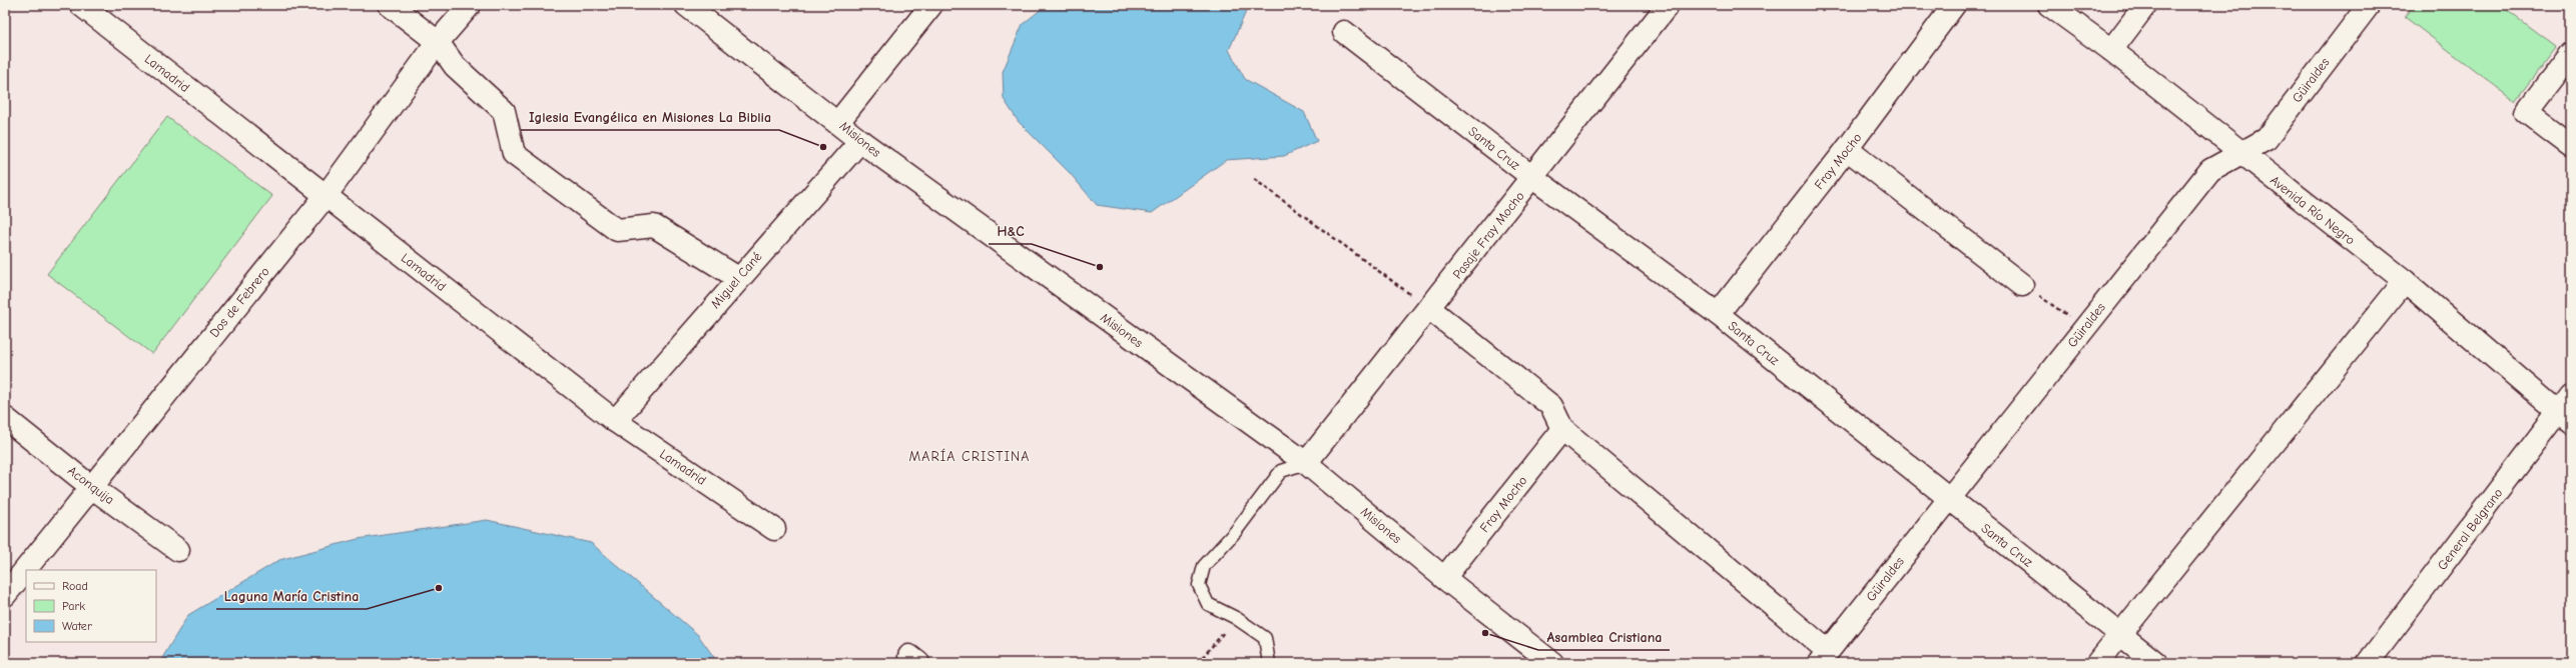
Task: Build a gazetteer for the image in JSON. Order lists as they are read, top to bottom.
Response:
{
  "streets": {
    "street": [
      "Lamadrid",
      "Güiraldes",
      "Misiones",
      "Santa Cruz",
      "Fray Mocho",
      "Avenida Río Negro",
      "Pasaje Fray Mocho",
      "Miguel Cané",
      "Dos de Febrero",
      "Aconquija",
      "General Belgrano"
    ]
  },
  "crossings": [
    ["Lamadrid", "Miguel Cané"],
    ["Lamadrid", "Dos de Febrero"],
    ["Güiraldes", "Santa Cruz"],
    ["Güiraldes", "Avenida Río Negro"],
    ["Misiones", "Fray Mocho"],
    ["Misiones", "Pasaje Fray Mocho"],
    ["Misiones", "Miguel Cané"],
    ["Santa Cruz", "Fray Mocho"],
    ["Santa Cruz", "Pasaje Fray Mocho"],
    ["Avenida Río Negro", "General Belgrano"],
    ["Dos de Febrero", "Aconquija"]
  ],
  "districts": ["MARÍA CRISTINA"],
  "places": [
    "Iglesia Evangélica en Misiones La Biblia",
    "H&C",
    "Laguna María Cristina",
    "Asamblea Cristiana"
  ],
  "legend": ["Road", "Park", "Water"]
}
